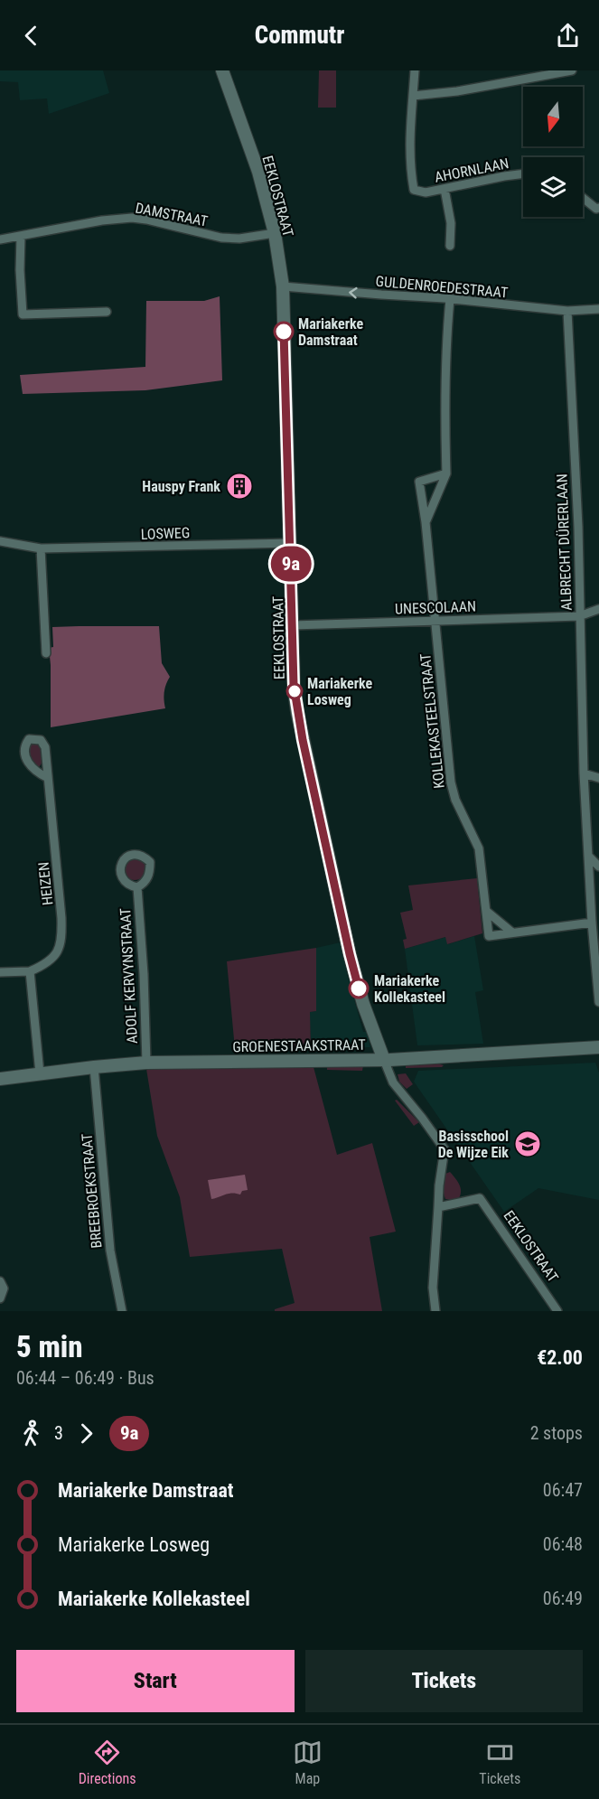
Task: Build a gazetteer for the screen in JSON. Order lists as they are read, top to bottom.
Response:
{
  "streets": {
    "street": [
      "AHORNLAAN",
      "EEKLOSTRAAT",
      "DAMSTRAAT",
      "GULDENROEDESTRAAT",
      "LOSWEG",
      "ALBRECHT DÜRERLAAN",
      "UNESCOLAAN",
      "KOLLEKASTEELSTRAAT",
      "HEIZEN",
      "ADOLF KERVYNSTRAAT",
      "GROENESTAAKSTRAAT",
      "BREEBROEKSTRAAT"
    ]
  },
  "crossings": [
    ["EEKLOSTRAAT", "DAMSTRAAT"],
    ["EEKLOSTRAAT", "GULDENROEDESTRAAT"],
    ["EEKLOSTRAAT", "LOSWEG"],
    ["EEKLOSTRAAT", "UNESCOLAAN"],
    ["EEKLOSTRAAT", "GROENESTAAKSTRAAT"],
    ["GULDENROEDESTRAAT", "ALBRECHT DÜRERLAAN"],
    ["GULDENROEDESTRAAT", "KOLLEKASTEELSTRAAT"],
    ["ALBRECHT DÜRERLAAN", "UNESCOLAAN"],
    ["ALBRECHT DÜRERLAAN", "KOLLEKASTEELSTRAAT"],
    ["UNESCOLAAN", "KOLLEKASTEELSTRAAT"],
    ["ADOLF KERVYNSTRAAT", "GROENESTAAKSTRAAT"],
    ["GROENESTAAKSTRAAT", "BREEBROEKSTRAAT"]
  ],
  "one_way": ["GULDENROEDESTRAAT"],
  "places": {
    "other": ["Mariakerke Damstraat", "Mariakerke Losweg", "Mariakerke Kollekasteel"],
    "building": ["Hauspy Frank"],
    "school or university": ["Basisschool De Wijze Eik"]
  },
  "lines": ["bus line 9a"],
  "north": "bottom",
  "page": {
    "header": "Commutr",
    "on_map": "9a",
    "heading": ["5 min", "06:44 – 06:49 · Bus", "€2.00"],
    "legs": ["3", "9a", "2 stops"],
    "list": [
      {
        "name": "Mariakerke Damstraat",
        "value": "06:47"
      },
      {
        "name": "Mariakerke Losweg",
        "value": "06:48"
      },
      {
        "name": "Mariakerke Kollekasteel",
        "value": "06:49"
      }
    ],
    "buttons": ["Start", "Tickets"],
    "tabs": ["Directions", "Map", "Tickets"]
  }
}
